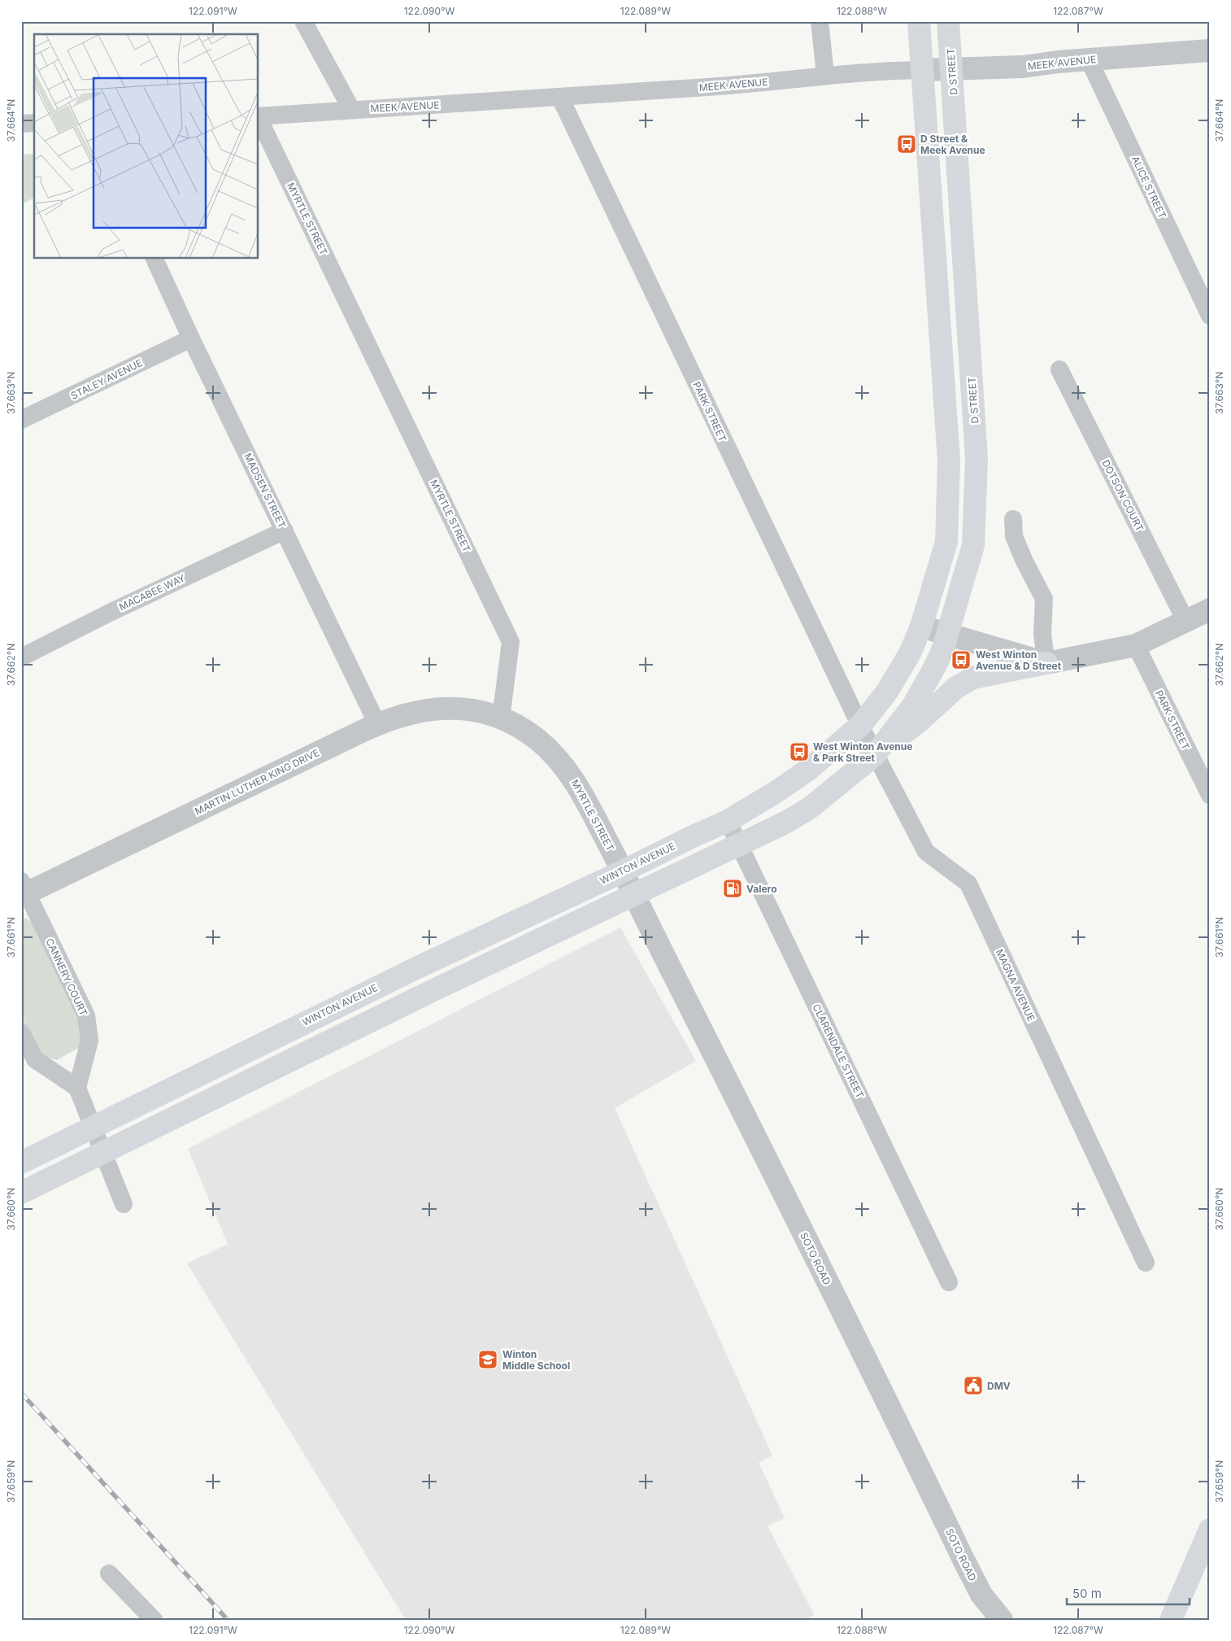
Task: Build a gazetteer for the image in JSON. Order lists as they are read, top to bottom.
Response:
{
  "streets": {
    "main road": ["D STREET", "WINTON AVENUE"],
    "street": [
      "MEEK AVENUE",
      "ALICE STREET",
      "MYRTLE STREET",
      "STALEY AVENUE",
      "PARK STREET",
      "MADSEN STREET",
      "DOTSON COURT",
      "MACABEE WAY",
      "MARTIN LUTHER KING DRIVE",
      "CANNERY COURT",
      "MAGNA AVENUE",
      "CLARENDALE STREET",
      "SOTO ROAD"
    ]
  },
  "crossings": [
    ["MEEK AVENUE", "D STREET"],
    ["MEEK AVENUE", "ALICE STREET"],
    ["MEEK AVENUE", "PARK STREET"],
    ["D STREET", "MAGNA AVENUE"],
    ["MYRTLE STREET", "MARTIN LUTHER KING DRIVE"],
    ["MYRTLE STREET", "WINTON AVENUE"],
    ["MYRTLE STREET", "SOTO ROAD"],
    ["STALEY AVENUE", "MADSEN STREET"],
    ["PARK STREET", "WINTON AVENUE"],
    ["PARK STREET", "MAGNA AVENUE"],
    ["MADSEN STREET", "MACABEE WAY"],
    ["MADSEN STREET", "MARTIN LUTHER KING DRIVE"],
    ["MARTIN LUTHER KING DRIVE", "CANNERY COURT"],
    ["WINTON AVENUE", "MAGNA AVENUE"],
    ["WINTON AVENUE", "CLARENDALE STREET"]
  ],
  "places": {
    "bus stop": ["D Street & Meek Avenue", "West Winton Avenue & D Street", "West Winton Avenue & Park Street"],
    "fuel station": ["Valero"],
    "school or university": ["Winton Middle School"],
    "public building": ["DMV"]
  },
  "scale_bar": "50 m",
  "coordinates": [
    "122.091°W",
    "122.090°W",
    "122.089°W",
    "122.088°W",
    "122.087°W",
    "37.664°N",
    "37.663°N",
    "37.662°N",
    "37.661°N",
    "37.660°N",
    "37.659°N"
  ]
}
